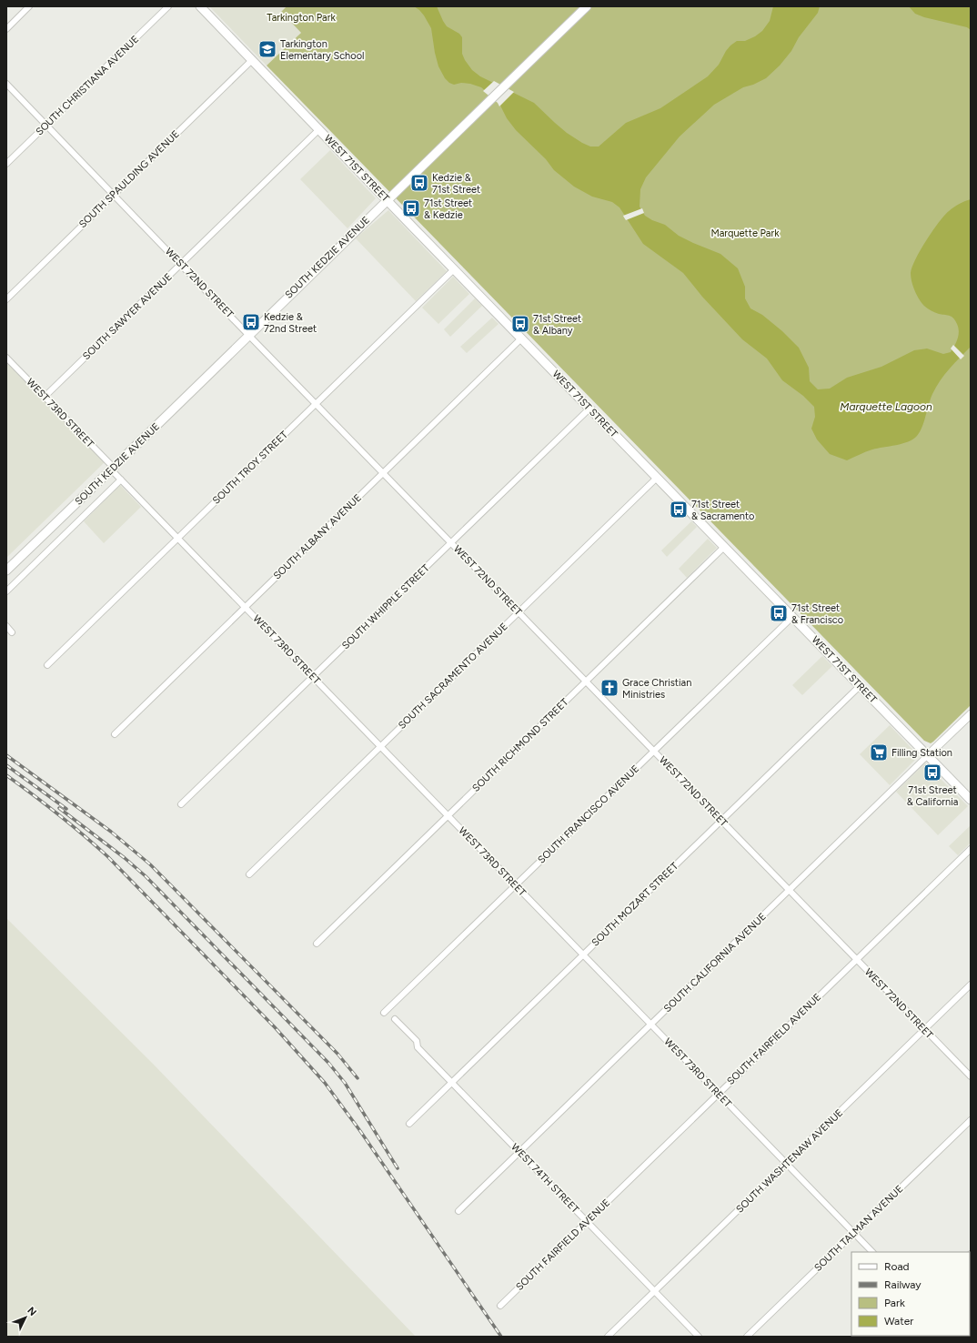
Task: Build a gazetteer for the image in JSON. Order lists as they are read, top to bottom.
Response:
{
  "streets": {
    "main road": ["WEST 71ST STREET", "SOUTH KEDZIE AVENUE"],
    "street": [
      "SOUTH CHRISTIANA AVENUE",
      "SOUTH SPAULDING AVENUE",
      "WEST 72ND STREET",
      "SOUTH SAWYER AVENUE",
      "WEST 73RD STREET",
      "SOUTH TROY STREET",
      "SOUTH ALBANY AVENUE",
      "SOUTH WHIPPLE STREET",
      "SOUTH SACRAMENTO AVENUE",
      "SOUTH RICHMOND STREET",
      "SOUTH FRANCISCO AVENUE",
      "SOUTH MOZART STREET",
      "SOUTH CALIFORNIA AVENUE",
      "SOUTH FAIRFIELD AVENUE",
      "SOUTH WASHTENAW AVENUE",
      "WEST 74TH STREET",
      "SOUTH TALMAN AVENUE"
    ]
  },
  "crossings": [
    ["SOUTH CHRISTIANA AVENUE", "WEST 72ND STREET"],
    ["WEST 71ST STREET", "SOUTH SPAULDING AVENUE"],
    ["WEST 71ST STREET", "SOUTH KEDZIE AVENUE"],
    ["WEST 71ST STREET", "SOUTH SAWYER AVENUE"],
    ["WEST 71ST STREET", "SOUTH TROY STREET"],
    ["WEST 71ST STREET", "SOUTH ALBANY AVENUE"],
    ["WEST 71ST STREET", "SOUTH WHIPPLE STREET"],
    ["WEST 71ST STREET", "SOUTH SACRAMENTO AVENUE"],
    ["WEST 71ST STREET", "SOUTH RICHMOND STREET"],
    ["WEST 71ST STREET", "SOUTH FRANCISCO AVENUE"],
    ["WEST 71ST STREET", "SOUTH MOZART STREET"],
    ["WEST 71ST STREET", "SOUTH CALIFORNIA AVENUE"],
    ["SOUTH SPAULDING AVENUE", "WEST 72ND STREET"],
    ["SOUTH KEDZIE AVENUE", "WEST 72ND STREET"],
    ["SOUTH KEDZIE AVENUE", "WEST 73RD STREET"],
    ["WEST 72ND STREET", "SOUTH SAWYER AVENUE"],
    ["WEST 72ND STREET", "SOUTH TROY STREET"],
    ["WEST 72ND STREET", "SOUTH ALBANY AVENUE"],
    ["WEST 72ND STREET", "SOUTH WHIPPLE STREET"],
    ["WEST 72ND STREET", "SOUTH SACRAMENTO AVENUE"],
    ["WEST 72ND STREET", "SOUTH RICHMOND STREET"],
    ["WEST 72ND STREET", "SOUTH FRANCISCO AVENUE"],
    ["WEST 72ND STREET", "SOUTH MOZART STREET"],
    ["WEST 72ND STREET", "SOUTH CALIFORNIA AVENUE"],
    ["WEST 72ND STREET", "SOUTH FAIRFIELD AVENUE"],
    ["WEST 72ND STREET", "SOUTH WASHTENAW AVENUE"],
    ["SOUTH SAWYER AVENUE", "WEST 73RD STREET"],
    ["WEST 73RD STREET", "SOUTH TROY STREET"],
    ["WEST 73RD STREET", "SOUTH ALBANY AVENUE"],
    ["WEST 73RD STREET", "SOUTH WHIPPLE STREET"],
    ["WEST 73RD STREET", "SOUTH SACRAMENTO AVENUE"],
    ["WEST 73RD STREET", "SOUTH RICHMOND STREET"],
    ["WEST 73RD STREET", "SOUTH FRANCISCO AVENUE"],
    ["WEST 73RD STREET", "SOUTH MOZART STREET"],
    ["WEST 73RD STREET", "SOUTH CALIFORNIA AVENUE"],
    ["WEST 73RD STREET", "SOUTH FAIRFIELD AVENUE"],
    ["WEST 73RD STREET", "SOUTH WASHTENAW AVENUE"],
    ["WEST 73RD STREET", "SOUTH TALMAN AVENUE"],
    ["SOUTH MOZART STREET", "WEST 74TH STREET"],
    ["SOUTH CALIFORNIA AVENUE", "WEST 74TH STREET"],
    ["SOUTH FAIRFIELD AVENUE", "WEST 74TH STREET"],
    ["SOUTH WASHTENAW AVENUE", "WEST 74TH STREET"]
  ],
  "water": ["Marquette Lagoon"],
  "parks": ["Tarkington Park", "Marquette Park"],
  "places": {
    "school or university": ["Tarkington Elementary School"],
    "bus stop": [
      "Kedzie & 71st Street",
      "71st Street & Kedzie",
      "Kedzie & 72nd Street",
      "71st Street & Albany",
      "71st Street & Sacramento",
      "71st Street & Francisco",
      "71st Street & California"
    ],
    "church": ["Grace Christian Ministries"],
    "supermarket": ["Filling Station"]
  },
  "legend": [
    "Road",
    "Railway",
    "Park",
    "Water"
  ],
  "north": "top right"
}
